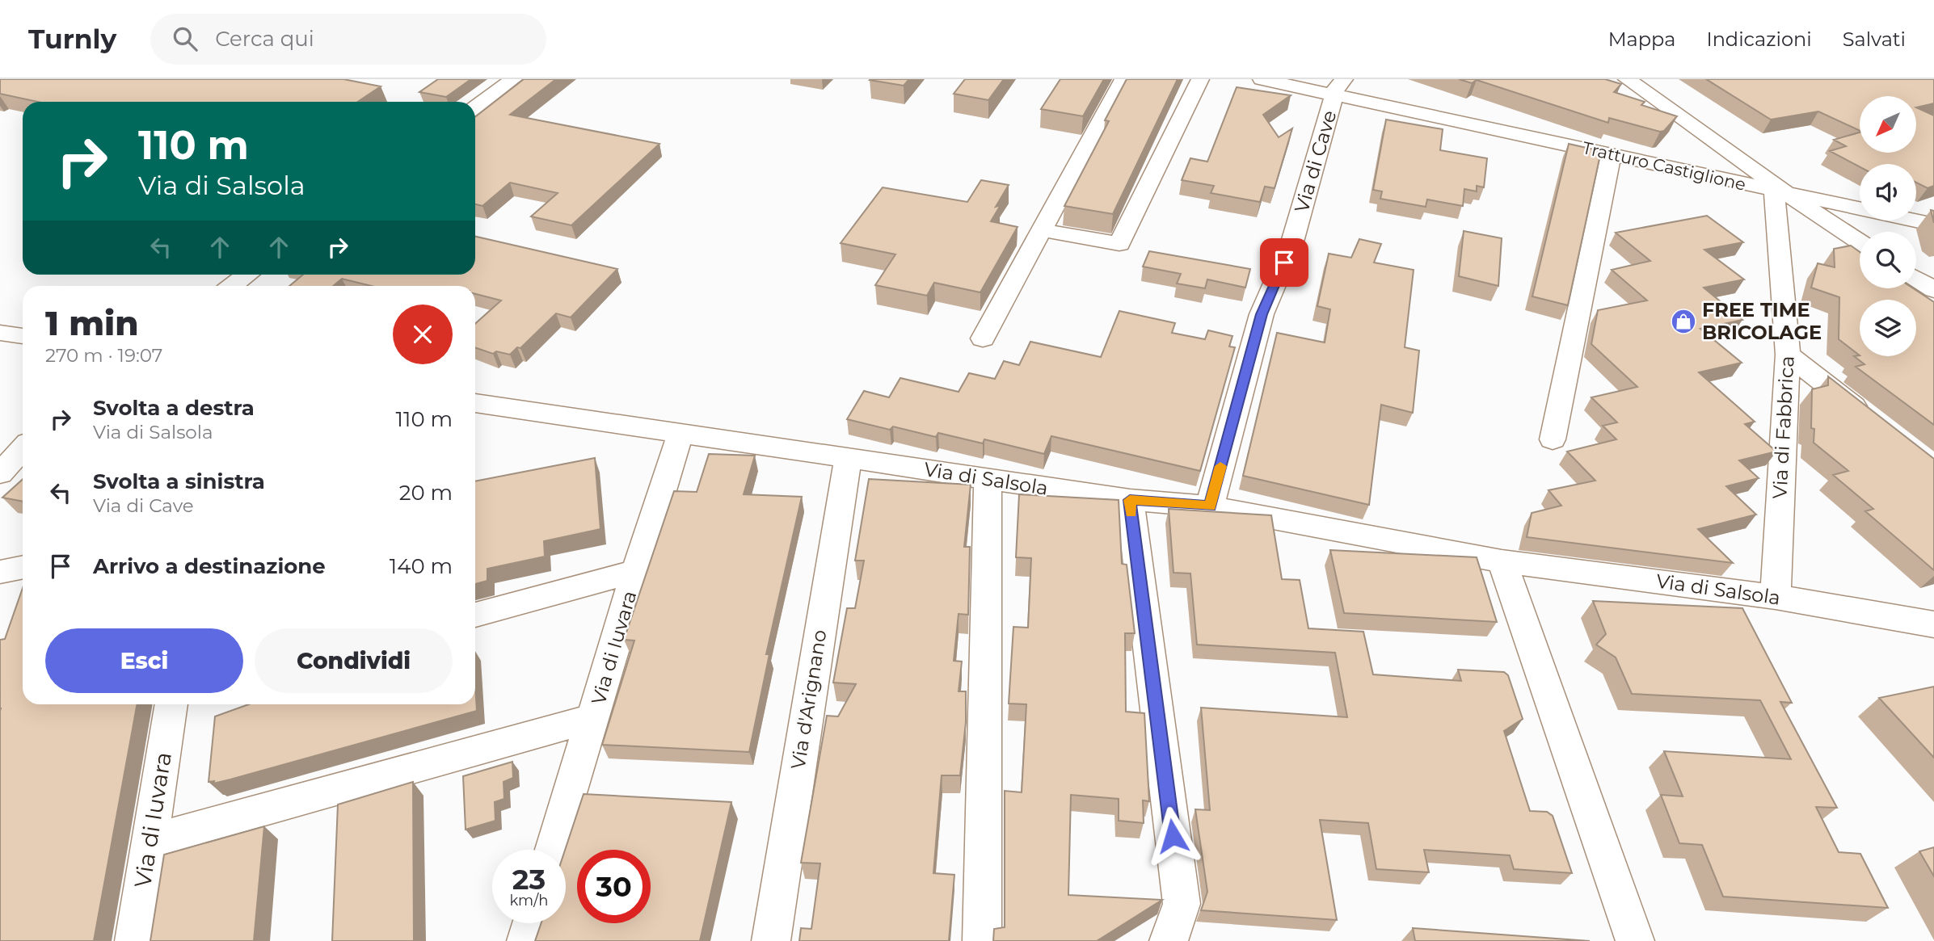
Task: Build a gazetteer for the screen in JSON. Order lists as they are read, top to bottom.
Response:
{
  "streets": {
    "street": [
      "Via di Cave",
      "Tratturo Castiglione",
      "Via di Fabbrica",
      "Via di Salsola",
      "Via di Iuvara",
      "Via d'Arignano"
    ]
  },
  "crossings": [
    ["Via di Cave", "Tratturo Castiglione"],
    ["Via di Cave", "Via di Salsola"],
    ["Via di Fabbrica", "Via di Salsola"],
    ["Via di Salsola", "Via di Iuvara"],
    ["Via di Salsola", "Via d'Arignano"]
  ],
  "places": {
    "shop": ["FREE TIME BRICOLAGE"]
  },
  "north": "bottom left",
  "page": {
    "header": "Turnly",
    "search": "Cerca qui",
    "nav": ["Mappa", "Indicazioni", "Salvati"],
    "turn": ["110 m", "Via di Salsola"],
    "heading": ["1 min", "270 m · 19:07"],
    "list": [
      {
        "name": "Svolta a destra",
        "note": "Via di Salsola",
        "value": "110 m"
      },
      {
        "name": "Svolta a sinistra",
        "note": "Via di Cave",
        "value": "20 m"
      },
      {
        "name": "Arrivo a destinazione",
        "value": "140 m"
      }
    ],
    "buttons": ["Esci", "Condividi"],
    "speed": "23 km/h",
    "limit": "30"
  }
}
